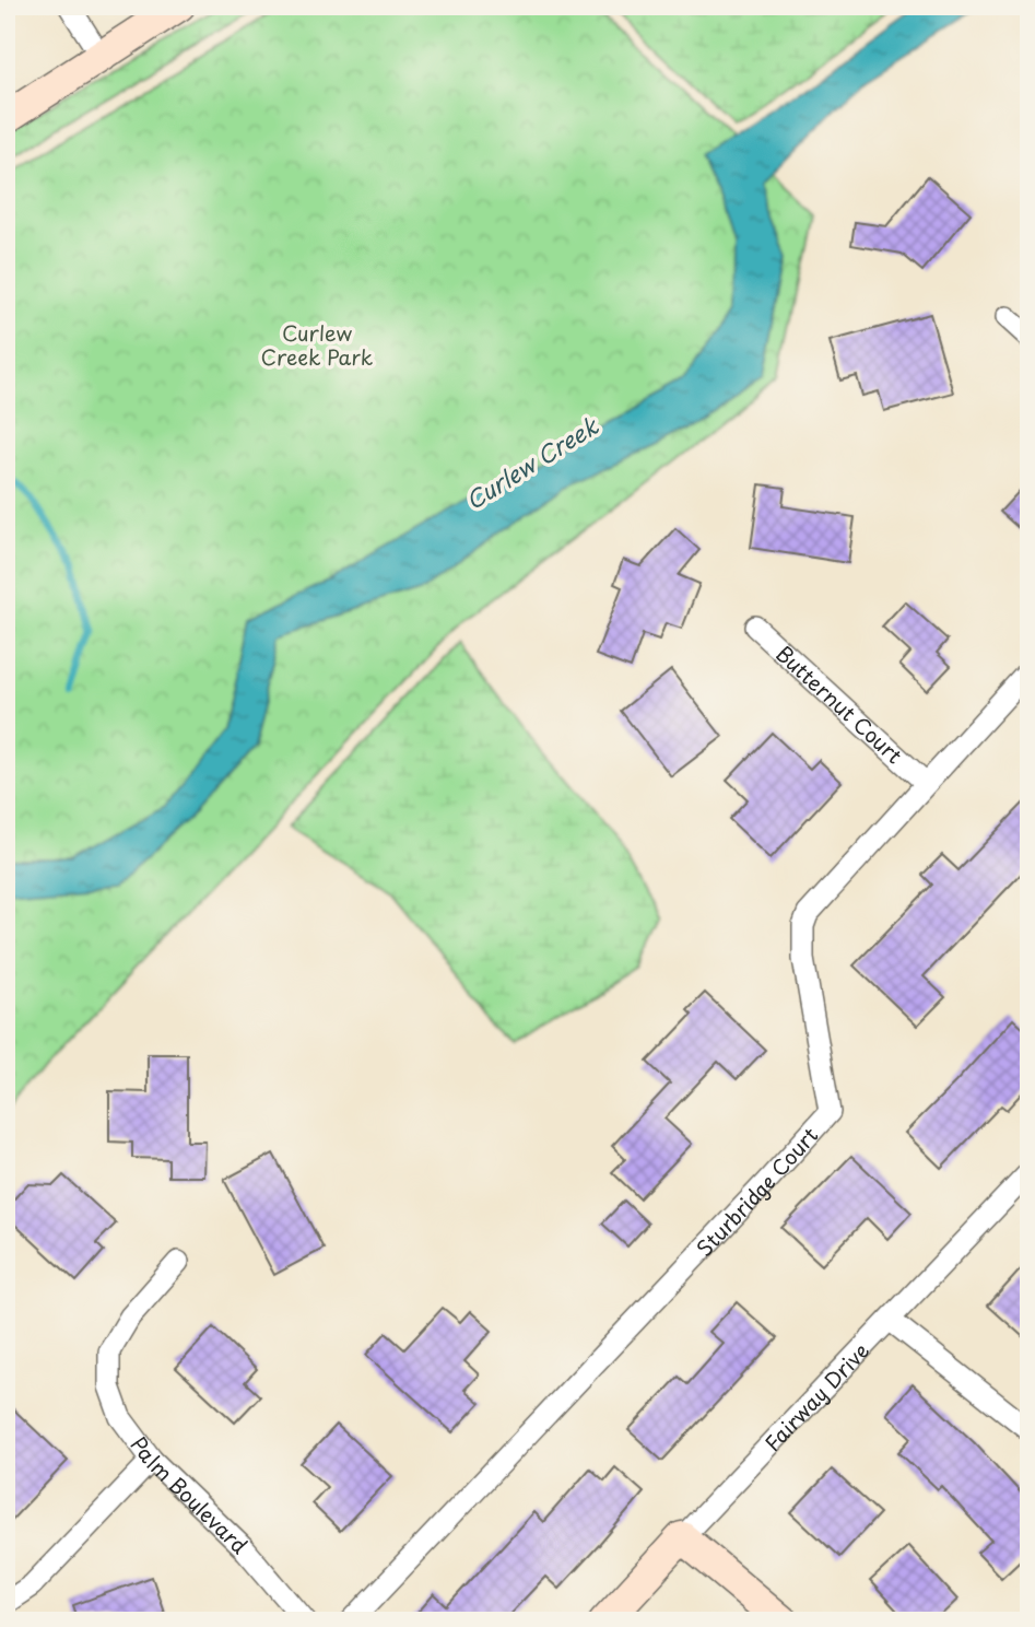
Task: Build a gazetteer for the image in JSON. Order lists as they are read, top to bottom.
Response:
{
  "streets": {
    "street": [
      "Butternut Court",
      "Sturbridge Court",
      "Fairway Drive",
      "Palm Boulevard"
    ]
  },
  "crossings": [
    ["Butternut Court", "Sturbridge Court"]
  ],
  "water": ["Curlew Creek"],
  "parks": ["Curlew Creek Park"]
}
